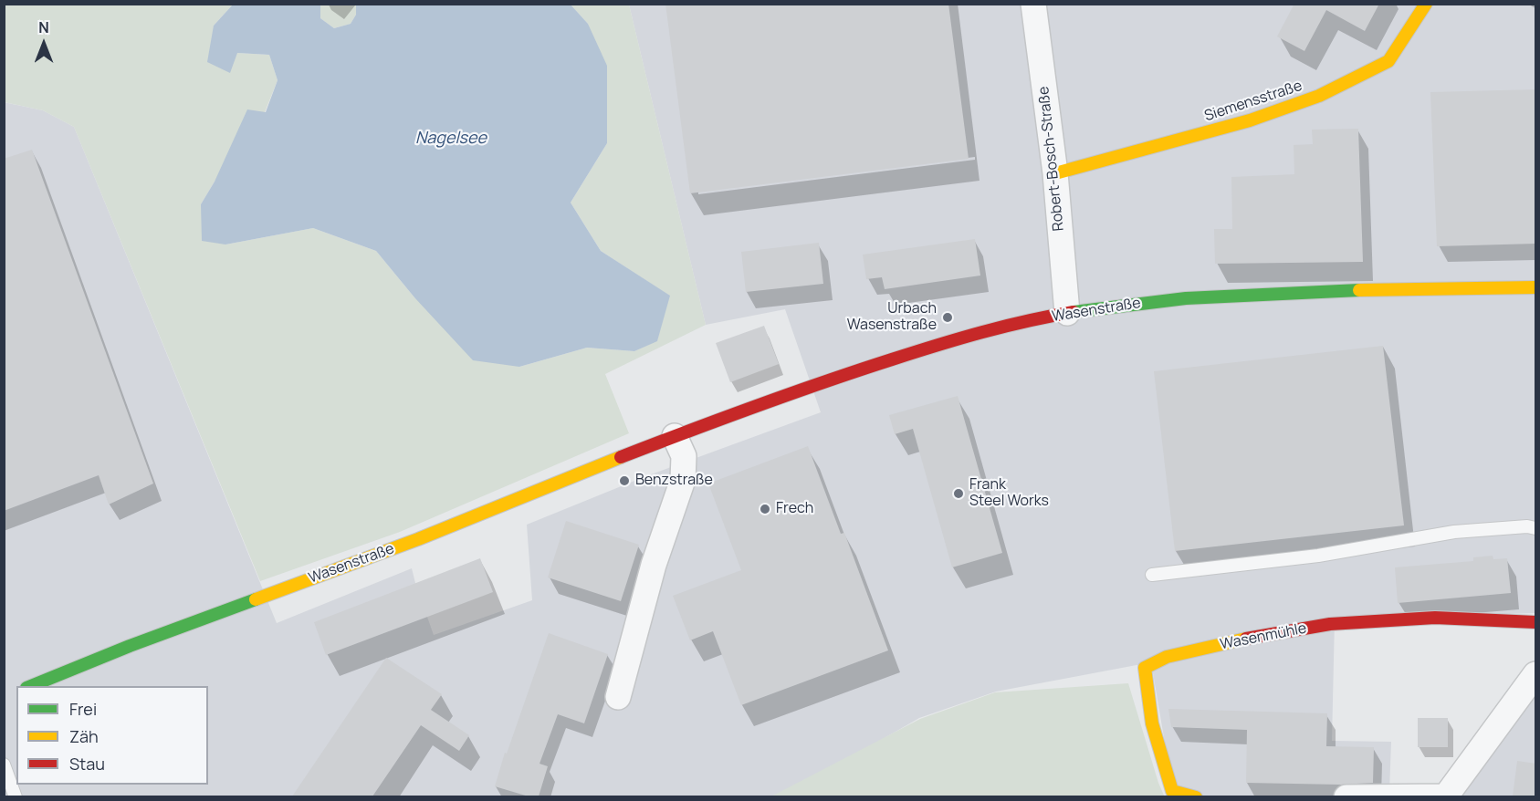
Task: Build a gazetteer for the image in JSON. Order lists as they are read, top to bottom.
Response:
{
  "streets": {
    "street": [
      "Siemensstraße",
      "Robert-Bosch-Straße",
      "Wasenstraße",
      "Wasenmühle"
    ]
  },
  "crossings": [
    ["Siemensstraße", "Robert-Bosch-Straße"],
    ["Robert-Bosch-Straße", "Wasenstraße"]
  ],
  "water": ["Nagelsee"],
  "places": [
    "Urbach Wasenstraße",
    "Benzstraße",
    "Frank Steel Works",
    "Frech"
  ],
  "legend": ["Frei", "Zäh", "Stau"],
  "north": "top"
}
